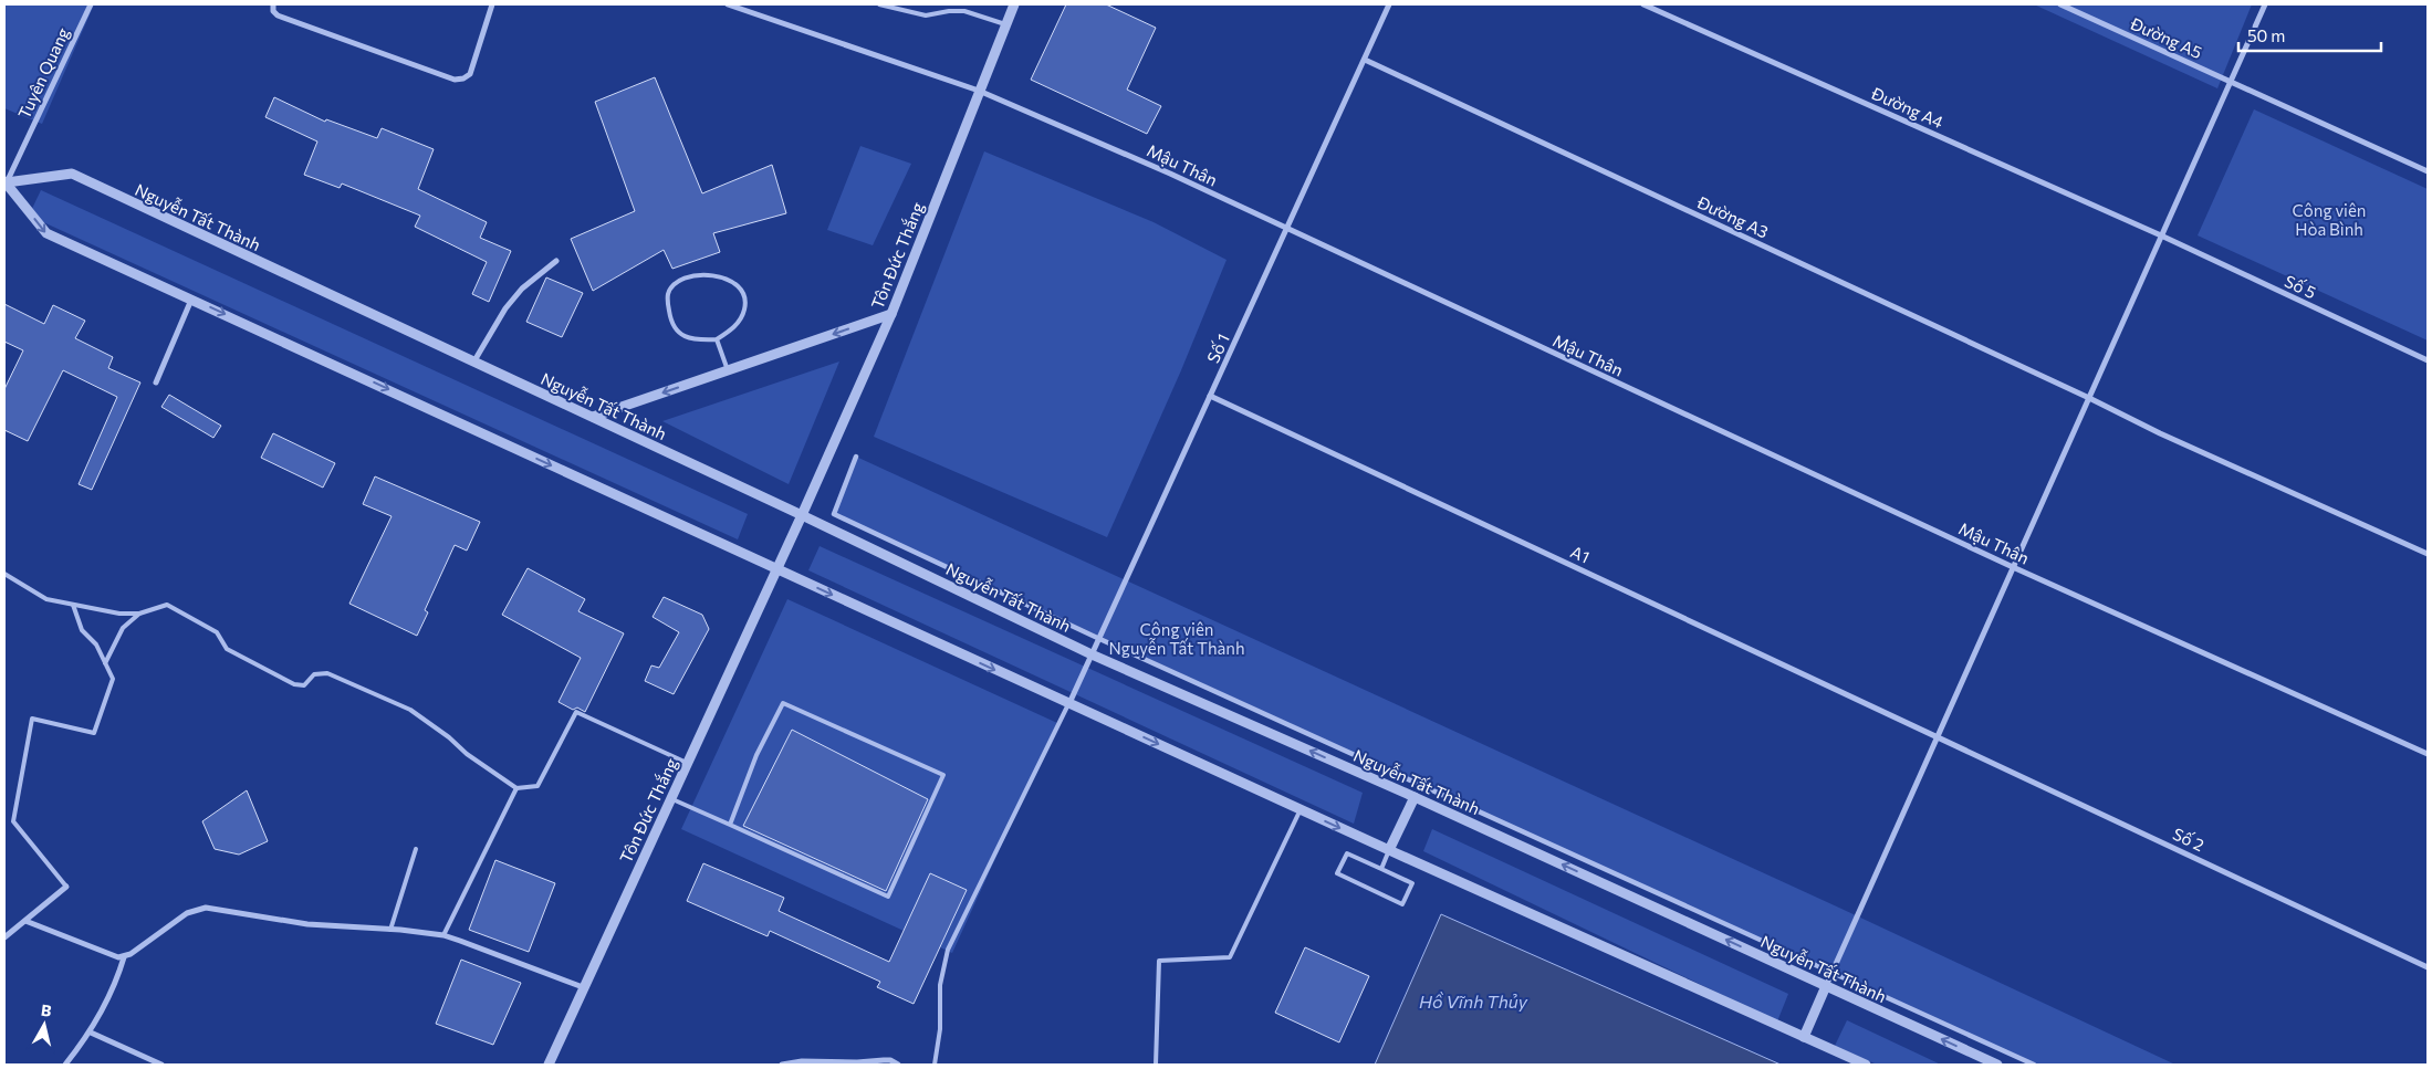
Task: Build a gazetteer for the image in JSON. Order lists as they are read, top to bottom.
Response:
{
  "streets": {
    "street": [
      "Đường A5",
      "Tuyên Quang",
      "Đường A4",
      "Mậu Thân",
      "Nguyễn Tất Thành",
      "Đường A3",
      "Tôn Đức Thắng",
      "Số 5",
      "Số 1",
      "A1",
      "Số 2"
    ]
  },
  "crossings": [
    ["Tuyên Quang", "Nguyễn Tất Thành"],
    ["Đường A4", "Số 5"],
    ["Mậu Thân", "Tôn Đức Thắng"],
    ["Mậu Thân", "Số 1"],
    ["Nguyễn Tất Thành", "Tôn Đức Thắng"],
    ["Nguyễn Tất Thành", "Số 1"],
    ["Đường A3", "Số 1"],
    ["Số 1", "A1"],
    ["A1", "Số 2"]
  ],
  "water": ["Hồ Vĩnh Thủy"],
  "parks": ["Công viên Hòa Bình", "Công viên Nguyễn Tất Thành"],
  "scale_bar": "50 m",
  "north": "top"
}
